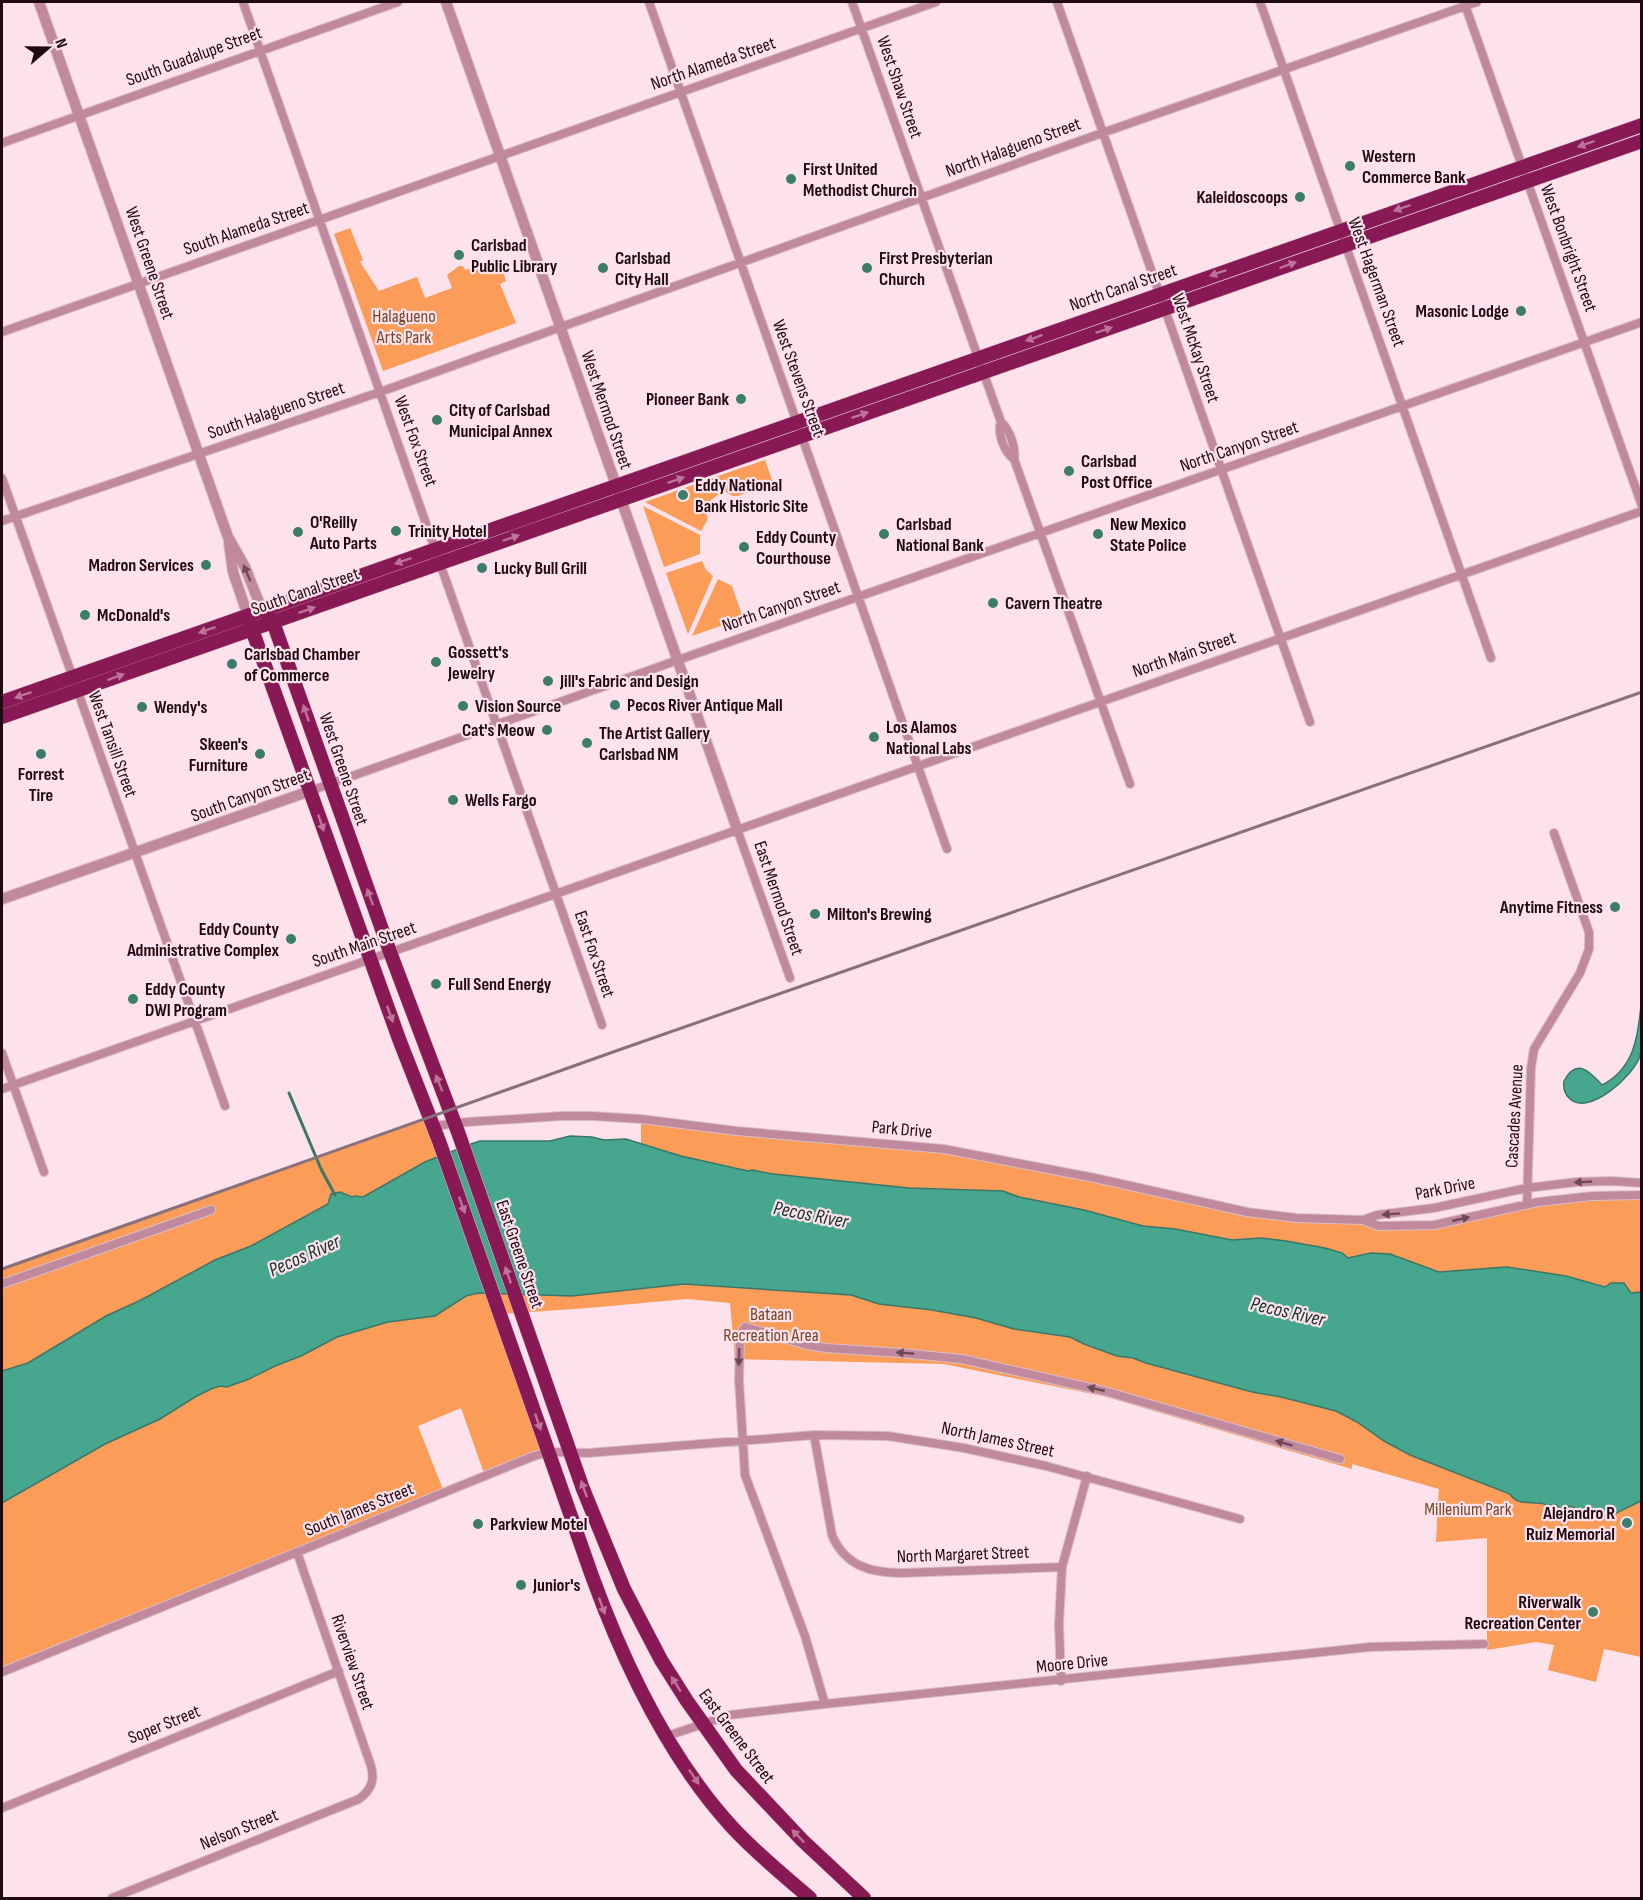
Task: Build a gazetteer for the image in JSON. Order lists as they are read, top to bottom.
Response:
{
  "streets": {
    "highway": [
      "West Greene Street",
      "North Canal Street",
      "South Canal Street",
      "East Greene Street"
    ],
    "street": [
      "South Guadalupe Street",
      "North Alameda Street",
      "West Shaw Street",
      "North Halagueno Street",
      "South Alameda Street",
      "West Bonbright Street",
      "West Hagerman Street",
      "West McKay Street",
      "West Stevens Street",
      "South Halagueno Street",
      "West Mermod Street",
      "West Fox Street",
      "North Canyon Street",
      "North Main Street",
      "West Tansill Street",
      "South Canyon Street",
      "East Mermod Street",
      "South Main Street",
      "East Fox Street",
      "Cascades Avenue",
      "Park Drive",
      "North James Street",
      "South James Street",
      "North Margaret Street",
      "Riverview Street",
      "Moore Drive",
      "Soper Street",
      "Nelson Street"
    ]
  },
  "crossings": [
    ["South Guadalupe Street", "West Greene Street"],
    ["South Guadalupe Street", "West Fox Street"],
    ["North Alameda Street", "West Shaw Street"],
    ["North Alameda Street", "South Alameda Street"],
    ["North Alameda Street", "West Stevens Street"],
    ["North Alameda Street", "West Mermod Street"],
    ["West Shaw Street", "North Halagueno Street"],
    ["West Shaw Street", "North Canal Street"],
    ["West Shaw Street", "North Canyon Street"],
    ["West Shaw Street", "North Main Street"],
    ["North Halagueno Street", "West Bonbright Street"],
    ["North Halagueno Street", "West Hagerman Street"],
    ["North Halagueno Street", "West McKay Street"],
    ["North Halagueno Street", "West Stevens Street"],
    ["North Halagueno Street", "South Halagueno Street"],
    ["North Halagueno Street", "West Mermod Street"],
    ["South Alameda Street", "West Greene Street"],
    ["South Alameda Street", "West Mermod Street"],
    ["South Alameda Street", "West Fox Street"],
    ["West Bonbright Street", "North Canal Street"],
    ["West Bonbright Street", "North Canyon Street"],
    ["West Greene Street", "South Halagueno Street"],
    ["West Greene Street", "South Canal Street"],
    ["West Greene Street", "South Canyon Street"],
    ["West Greene Street", "South Main Street"],
    ["West Greene Street", "East Greene Street"],
    ["West Hagerman Street", "North Canal Street"],
    ["West Hagerman Street", "North Canyon Street"],
    ["West Hagerman Street", "North Main Street"],
    ["North Canal Street", "West McKay Street"],
    ["North Canal Street", "West Stevens Street"],
    ["North Canal Street", "West Mermod Street"],
    ["North Canal Street", "South Canal Street"],
    ["West McKay Street", "North Canyon Street"],
    ["West McKay Street", "North Main Street"],
    ["West Stevens Street", "North Canyon Street"],
    ["West Stevens Street", "North Main Street"],
    ["South Halagueno Street", "West Mermod Street"],
    ["South Halagueno Street", "West Fox Street"],
    ["South Halagueno Street", "West Tansill Street"],
    ["West Mermod Street", "North Canyon Street"],
    ["West Mermod Street", "South Canal Street"],
    ["West Mermod Street", "North Main Street"],
    ["West Mermod Street", "South Canyon Street"],
    ["West Mermod Street", "East Mermod Street"],
    ["West Mermod Street", "South Main Street"],
    ["West Fox Street", "South Canal Street"],
    ["West Fox Street", "South Canyon Street"],
    ["West Fox Street", "South Main Street"],
    ["West Fox Street", "East Fox Street"],
    ["North Canyon Street", "South Canyon Street"],
    ["South Canal Street", "West Tansill Street"],
    ["North Main Street", "East Mermod Street"],
    ["North Main Street", "South Main Street"],
    ["West Tansill Street", "South Canyon Street"],
    ["West Tansill Street", "South Main Street"],
    ["East Mermod Street", "South Main Street"],
    ["South Main Street", "East Fox Street"],
    ["South Main Street", "East Greene Street"],
    ["Cascades Avenue", "Park Drive"],
    ["Park Drive", "East Greene Street"],
    ["East Greene Street", "South James Street"],
    ["East Greene Street", "Moore Drive"],
    ["North James Street", "South James Street"],
    ["North James Street", "North Margaret Street"],
    ["South James Street", "Riverview Street"],
    ["Riverview Street", "Soper Street"],
    ["Riverview Street", "Nelson Street"]
  ],
  "water": ["Pecos River"],
  "parks": ["Halagueno Arts Park", "Bataan Recreation Area", "Millenium Park"],
  "places": [
    "Western Commerce Bank",
    "First United Methodist Church",
    "Kaleidoscoops",
    "Carlsbad Public Library",
    "Carlsbad City Hall",
    "First Presbyterian Church",
    "Masonic Lodge",
    "Pioneer Bank",
    "City of Carlsbad Municipal Annex",
    "Carlsbad Post Office",
    "Eddy National Bank Historic Site",
    "Trinity Hotel",
    "O'Reilly Auto Parts",
    "Carlsbad National Bank",
    "New Mexico State Police",
    "Eddy County Courthouse",
    "Madron Services",
    "Lucky Bull Grill",
    "Cavern Theatre",
    "McDonald's",
    "Gossett's Jewelry",
    "Carlsbad Chamber of Commerce",
    "Jill's Fabric and Design",
    "Pecos River Antique Mall",
    "Vision Source",
    "Wendy's",
    "Cat's Meow",
    "Los Alamos National Labs",
    "The Artist Gallery Carlsbad NM",
    "Forrest Tire",
    "Skeen's Furniture",
    "Wells Fargo",
    "Anytime Fitness",
    "Milton's Brewing",
    "Eddy County Administrative Complex",
    "Full Send Energy",
    "Eddy County DWI Program",
    "Alejandro R Ruiz Memorial",
    "Parkview Motel",
    "Junior's",
    "Riverwalk Recreation Center"
  ],
  "north": "right"
}
